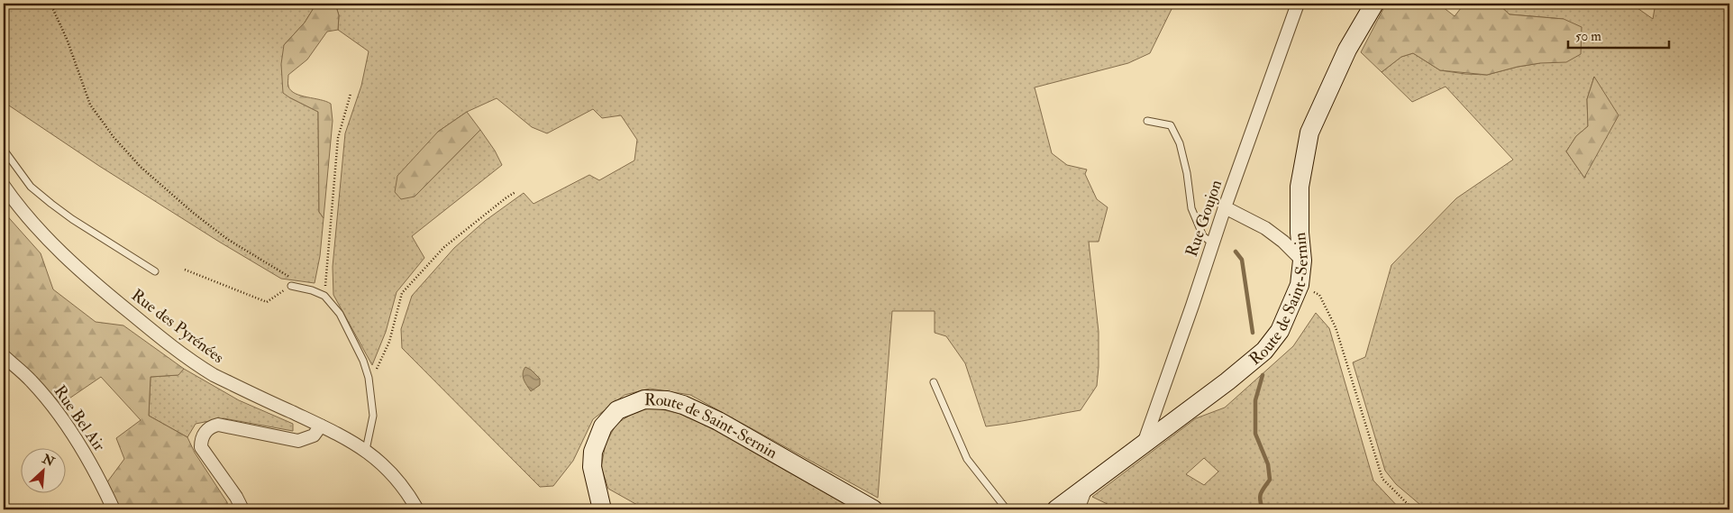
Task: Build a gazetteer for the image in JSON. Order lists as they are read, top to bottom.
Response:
{
  "streets": {
    "street": [
      "Rue Goujon",
      "Route de Saint-Sernin",
      "Rue des Pyrénées",
      "Rue Bel Air"
    ]
  },
  "crossings": [
    ["Rue Goujon", "Route de Saint-Sernin"]
  ],
  "scale_bar": "50 m",
  "north": "top right"
}
